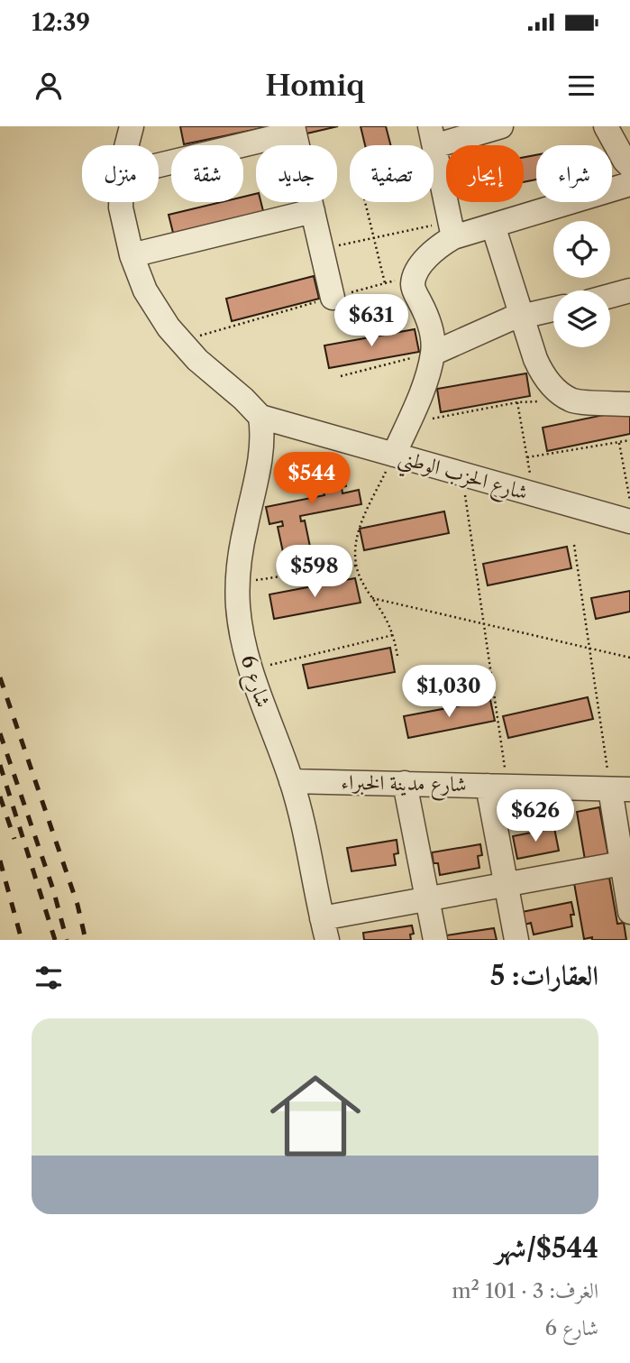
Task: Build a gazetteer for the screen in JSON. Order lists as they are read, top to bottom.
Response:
{
  "streets": {
    "street": ["شارع الحزب الوطني", "شارع 6", "شارع مدينة الخبراء"]
  },
  "crossings": [
    ["شارع الحزب الوطني", "شارع 6"],
    ["شارع 6", "شارع مدينة الخبراء"]
  ],
  "page": {
    "status": "12:39",
    "header": "Homiq",
    "chip": [
      "شراء",
      "إيجار",
      "تصفية",
      "جديد",
      "شقة",
      "منزل"
    ],
    "price": [
      "$631",
      "$544",
      "$598",
      "$1,030",
      "$626"
    ],
    "heading": "العقارات: 5",
    "list": [
      {
        "name": "$544/شهر",
        "note": "الغرف: 3 · 101 m² · شارع 6"
      }
    ]
  }
}
